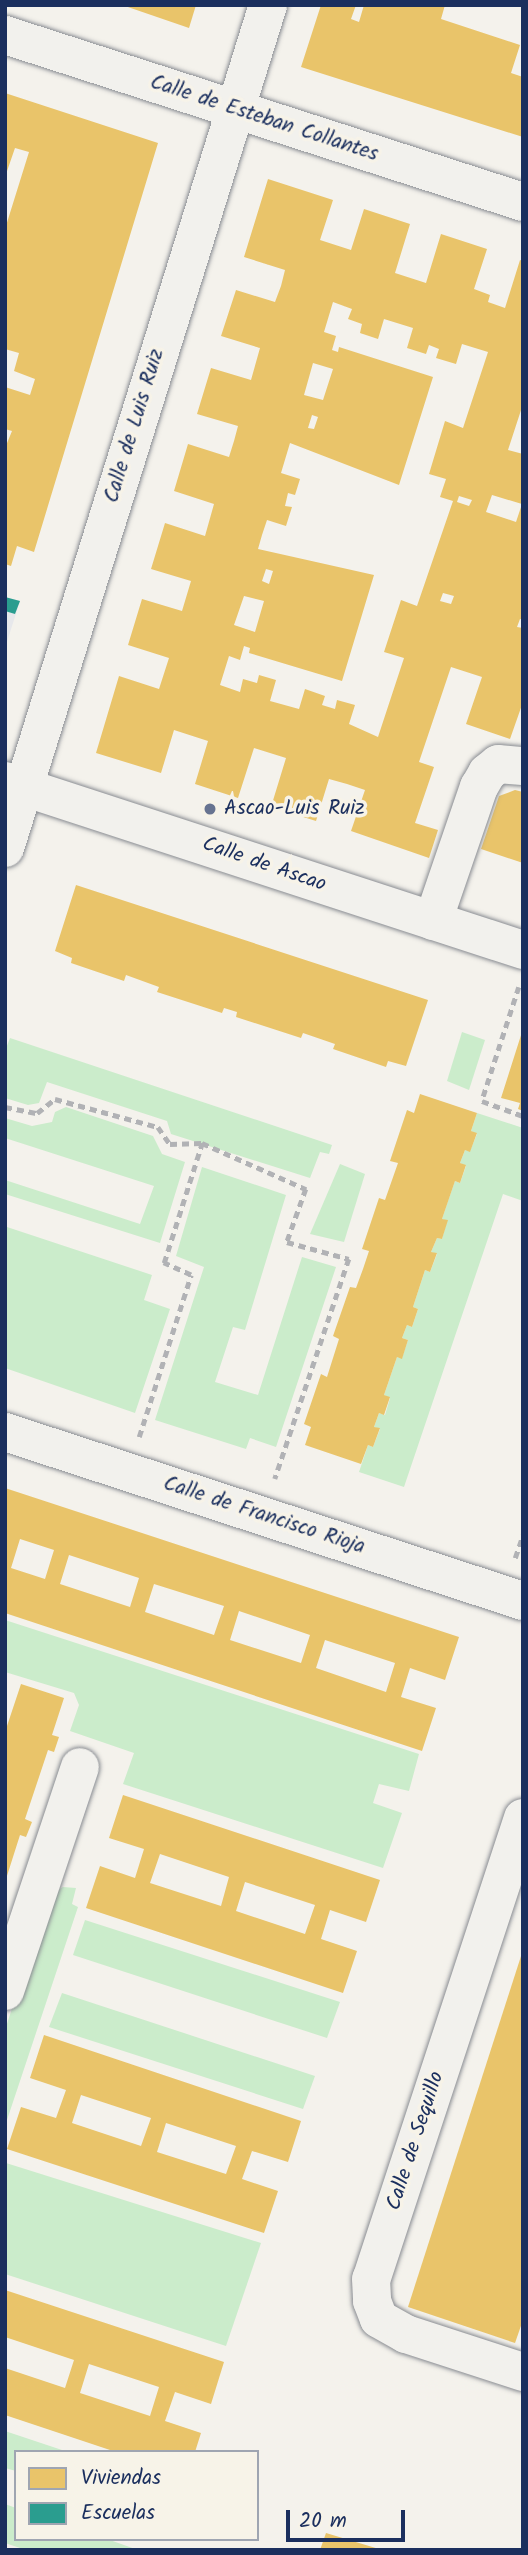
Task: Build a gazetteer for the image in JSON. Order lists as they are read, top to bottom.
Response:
{
  "streets": {
    "street": [
      "Calle de Esteban Collantes",
      "Calle de Luis Ruiz",
      "Calle de Ascao",
      "Calle de Francisco Rioja",
      "Calle de Sequillo"
    ]
  },
  "crossings": [
    ["Calle de Esteban Collantes", "Calle de Luis Ruiz"],
    ["Calle de Luis Ruiz", "Calle de Ascao"]
  ],
  "places": ["Ascao-Luis Ruiz"],
  "legend": ["Viviendas", "Escuelas"],
  "scale_bar": "20 m"
}
